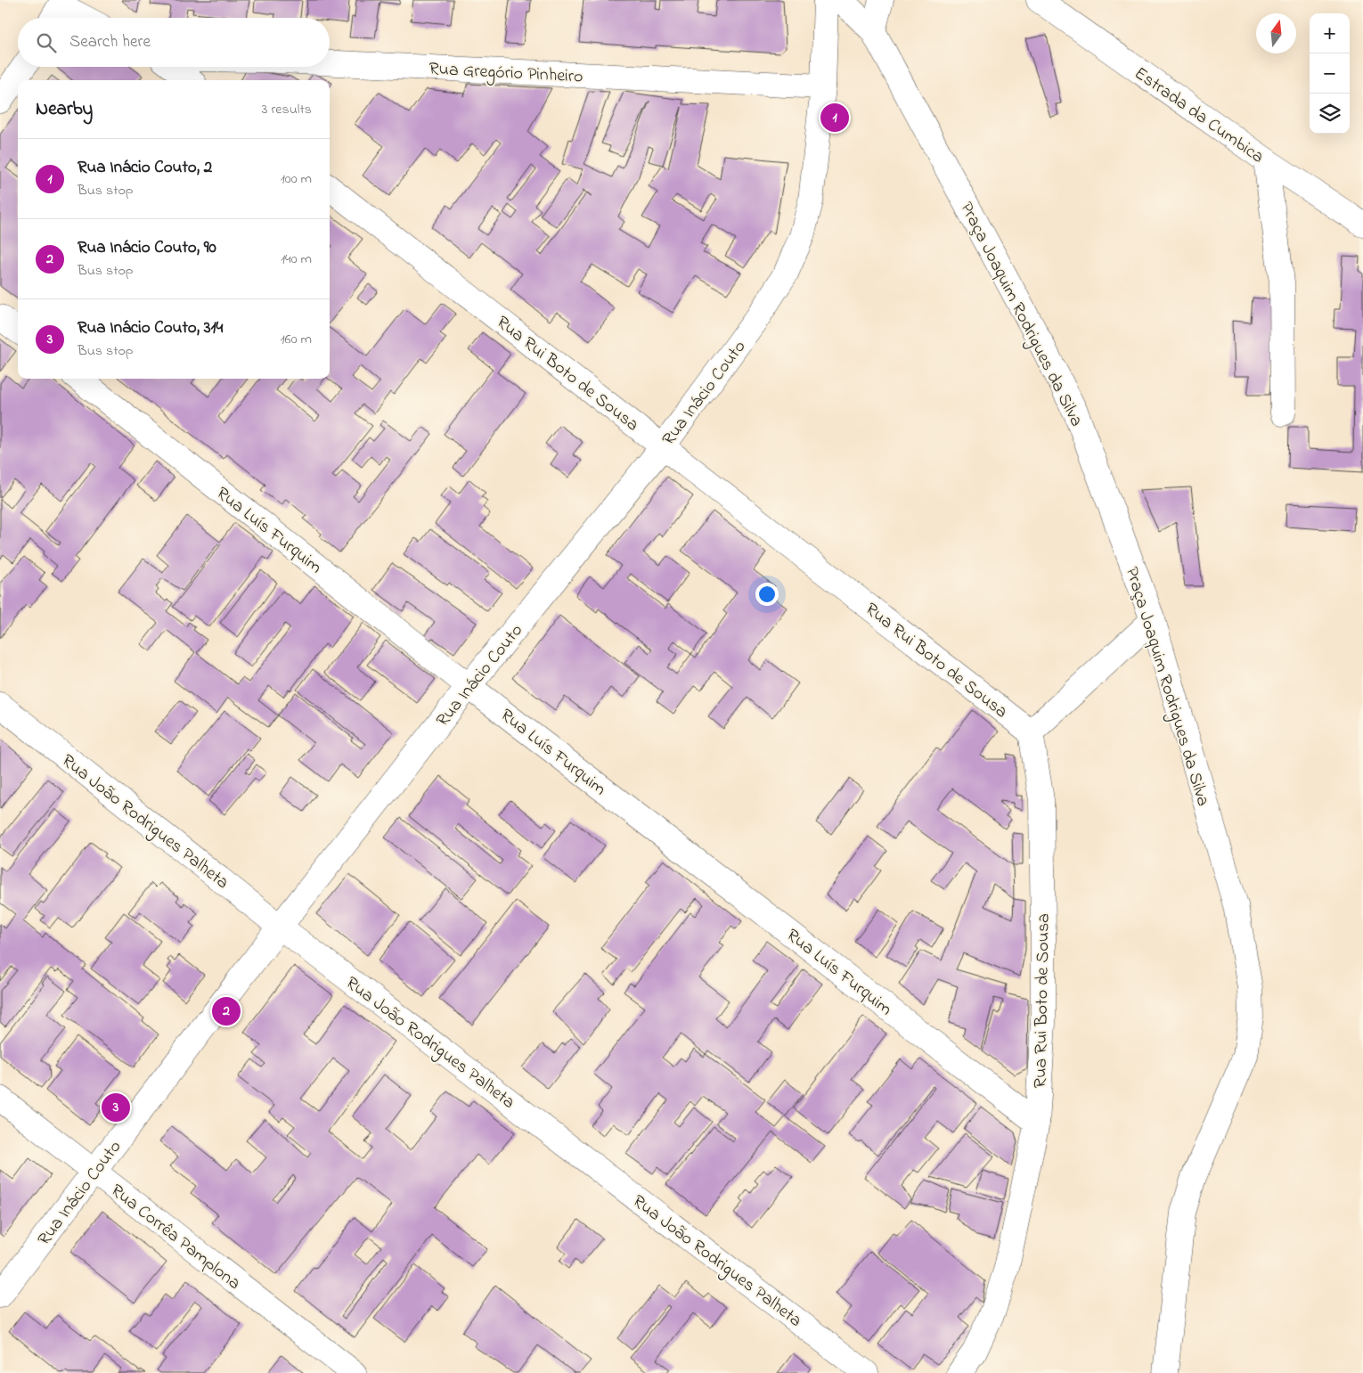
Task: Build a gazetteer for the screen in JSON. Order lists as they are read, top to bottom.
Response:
{
  "streets": {
    "street": [
      "Rua Gregório Pinheiro",
      "Estrada da Cumbica",
      "Praça Joaquim Rodrigues da Silva",
      "Rua Rui Boto de Sousa",
      "Rua Inácio Couto",
      "Rua Luís Furquim",
      "Rua João Rodrigues Palheta",
      "Rua Corrêa Pamplona"
    ]
  },
  "crossings": [
    ["Rua Gregório Pinheiro", "Rua Inácio Couto"],
    ["Rua Rui Boto de Sousa", "Rua Inácio Couto"],
    ["Rua Rui Boto de Sousa", "Rua Luís Furquim"],
    ["Rua Inácio Couto", "Rua Luís Furquim"],
    ["Rua Inácio Couto", "Rua João Rodrigues Palheta"],
    ["Rua Inácio Couto", "Rua Corrêa Pamplona"]
  ],
  "north": "top",
  "page": {
    "map_buttons": ["+", "−"],
    "search": "Search here",
    "heading": ["Nearby", "3 results"],
    "pins": ["1", "2", "3"],
    "list": [
      {
        "mark": "1",
        "name": "Rua Inácio Couto, 2",
        "note": "Bus stop",
        "value": "100 m"
      },
      {
        "mark": "2",
        "name": "Rua Inácio Couto, 90",
        "note": "Bus stop",
        "value": "140 m"
      },
      {
        "mark": "3",
        "name": "Rua Inácio Couto, 314",
        "note": "Bus stop",
        "value": "160 m"
      }
    ]
  }
}
